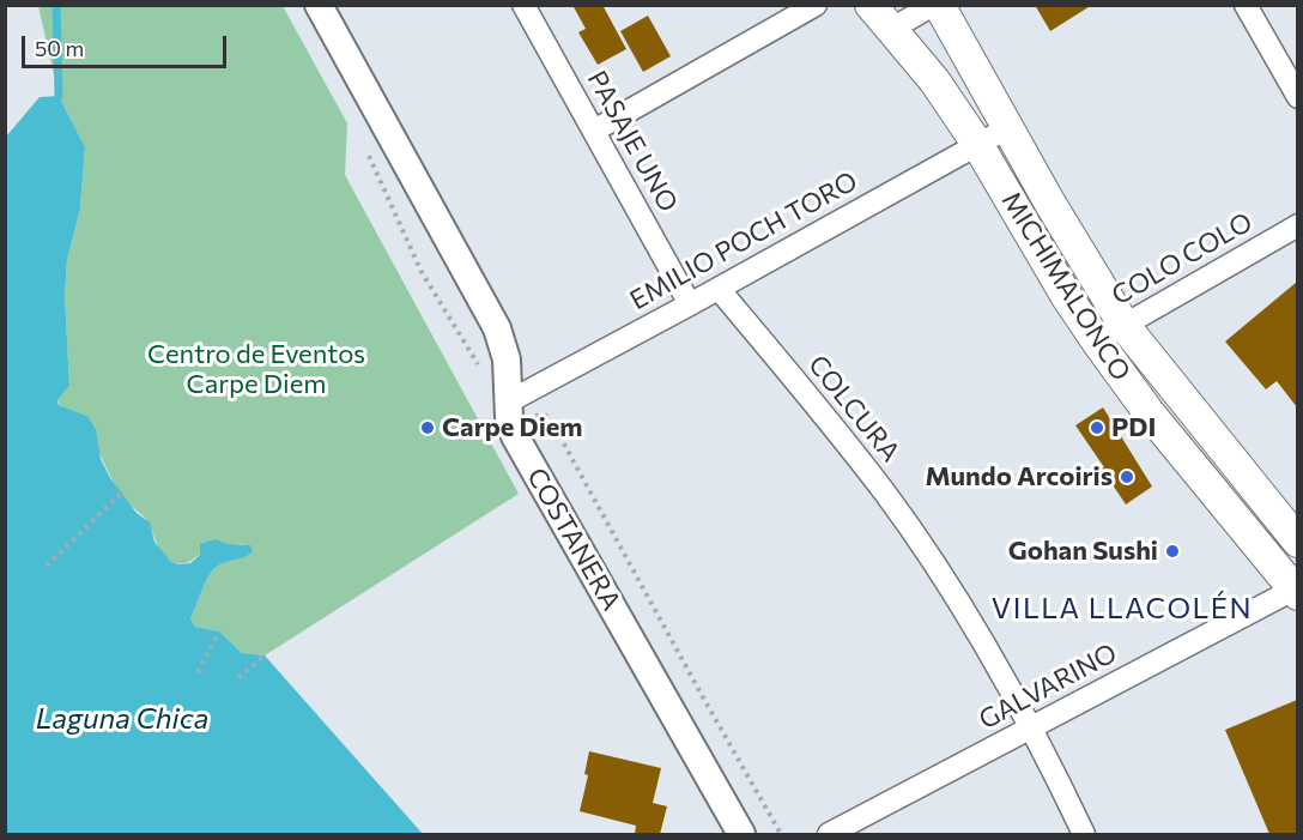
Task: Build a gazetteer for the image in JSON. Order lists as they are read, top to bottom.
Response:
{
  "streets": {
    "main road": ["MICHIMALONCO"],
    "street": [
      "PASAJE UNO",
      "EMILIO POCH TORO",
      "COLO COLO",
      "COLCURA",
      "COSTANERA",
      "GALVARINO"
    ]
  },
  "crossings": [
    ["PASAJE UNO", "EMILIO POCH TORO"],
    ["EMILIO POCH TORO", "MICHIMALONCO"],
    ["EMILIO POCH TORO", "COLCURA"],
    ["EMILIO POCH TORO", "COSTANERA"],
    ["COLO COLO", "MICHIMALONCO"],
    ["MICHIMALONCO", "GALVARINO"],
    ["COLCURA", "GALVARINO"]
  ],
  "districts": ["VILLA LLACOLÉN"],
  "water": ["Laguna Chica"],
  "parks": ["Centro de Eventos Carpe Diem"],
  "places": [
    "Carpe Diem",
    "PDI",
    "Mundo Arcoiris",
    "Gohan Sushi"
  ],
  "scale_bar": "50 m"
}
